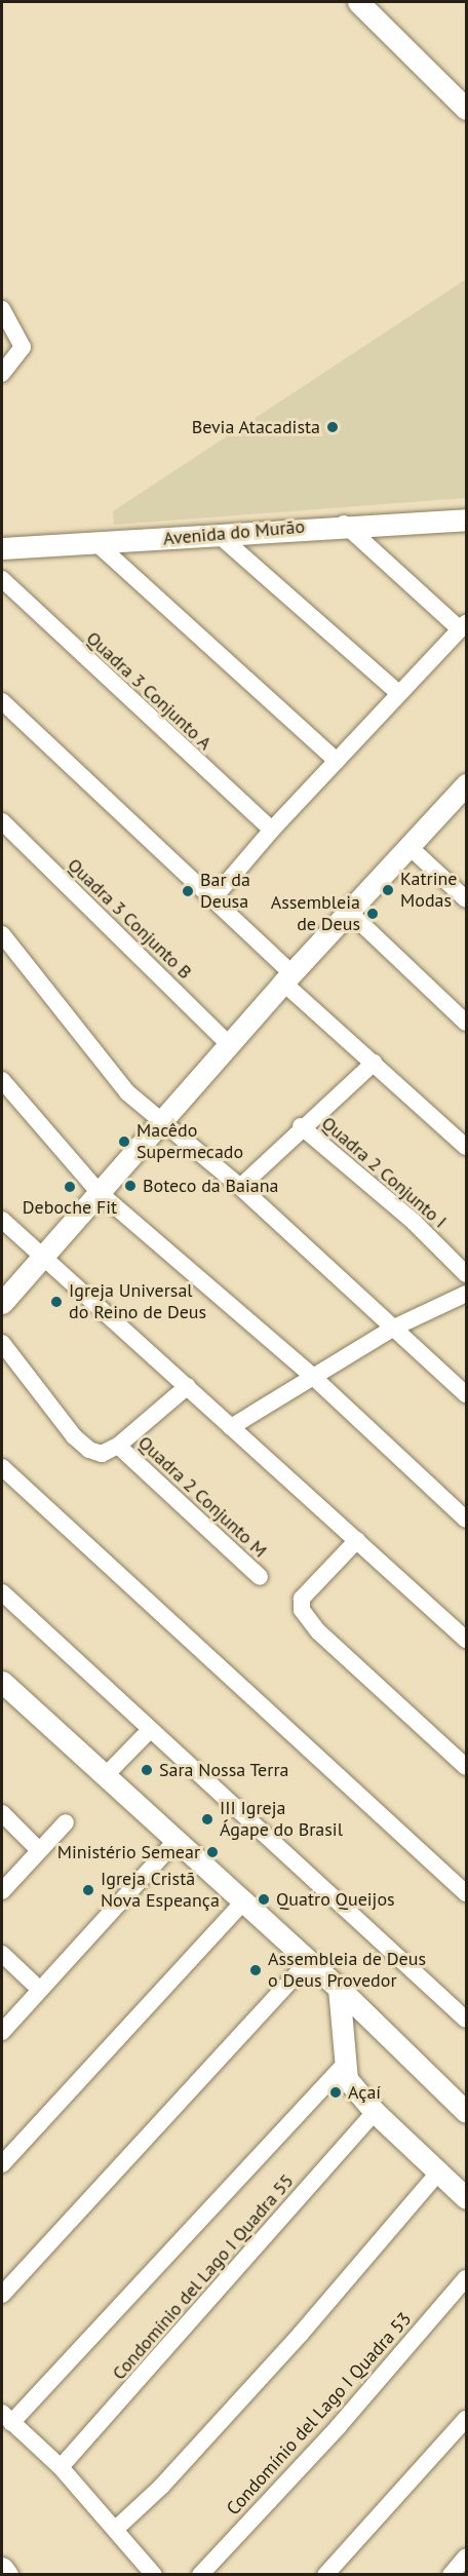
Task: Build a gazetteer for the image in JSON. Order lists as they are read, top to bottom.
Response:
{
  "streets": {
    "street": [
      "Avenida do Murão",
      "Quadra 3 Conjunto A",
      "Quadra 3 Conjunto B",
      "Quadra 2 Conjunto I",
      "Quadra 2 Conjunto M",
      "Condomínio del Lago I Quadra 55",
      "Condomínio del Lago I Quadra 53"
    ]
  },
  "places": [
    "Bevia Atacadista",
    "Katrine Modas",
    "Bar da Deusa",
    "Assembleia de Deus",
    "Macêdo Supermecado",
    "Boteco da Baiana",
    "Deboche Fit",
    "Igreja Universal do Reino de Deus",
    "Sara Nossa Terra",
    "III Igreja Ágape do Brasil",
    "Ministério Semear",
    "Igreja Cristã Nova Espeança",
    "Quatro Queijos",
    "Assembleia de Deus o Deus Provedor",
    "Açaí"
  ]
}
